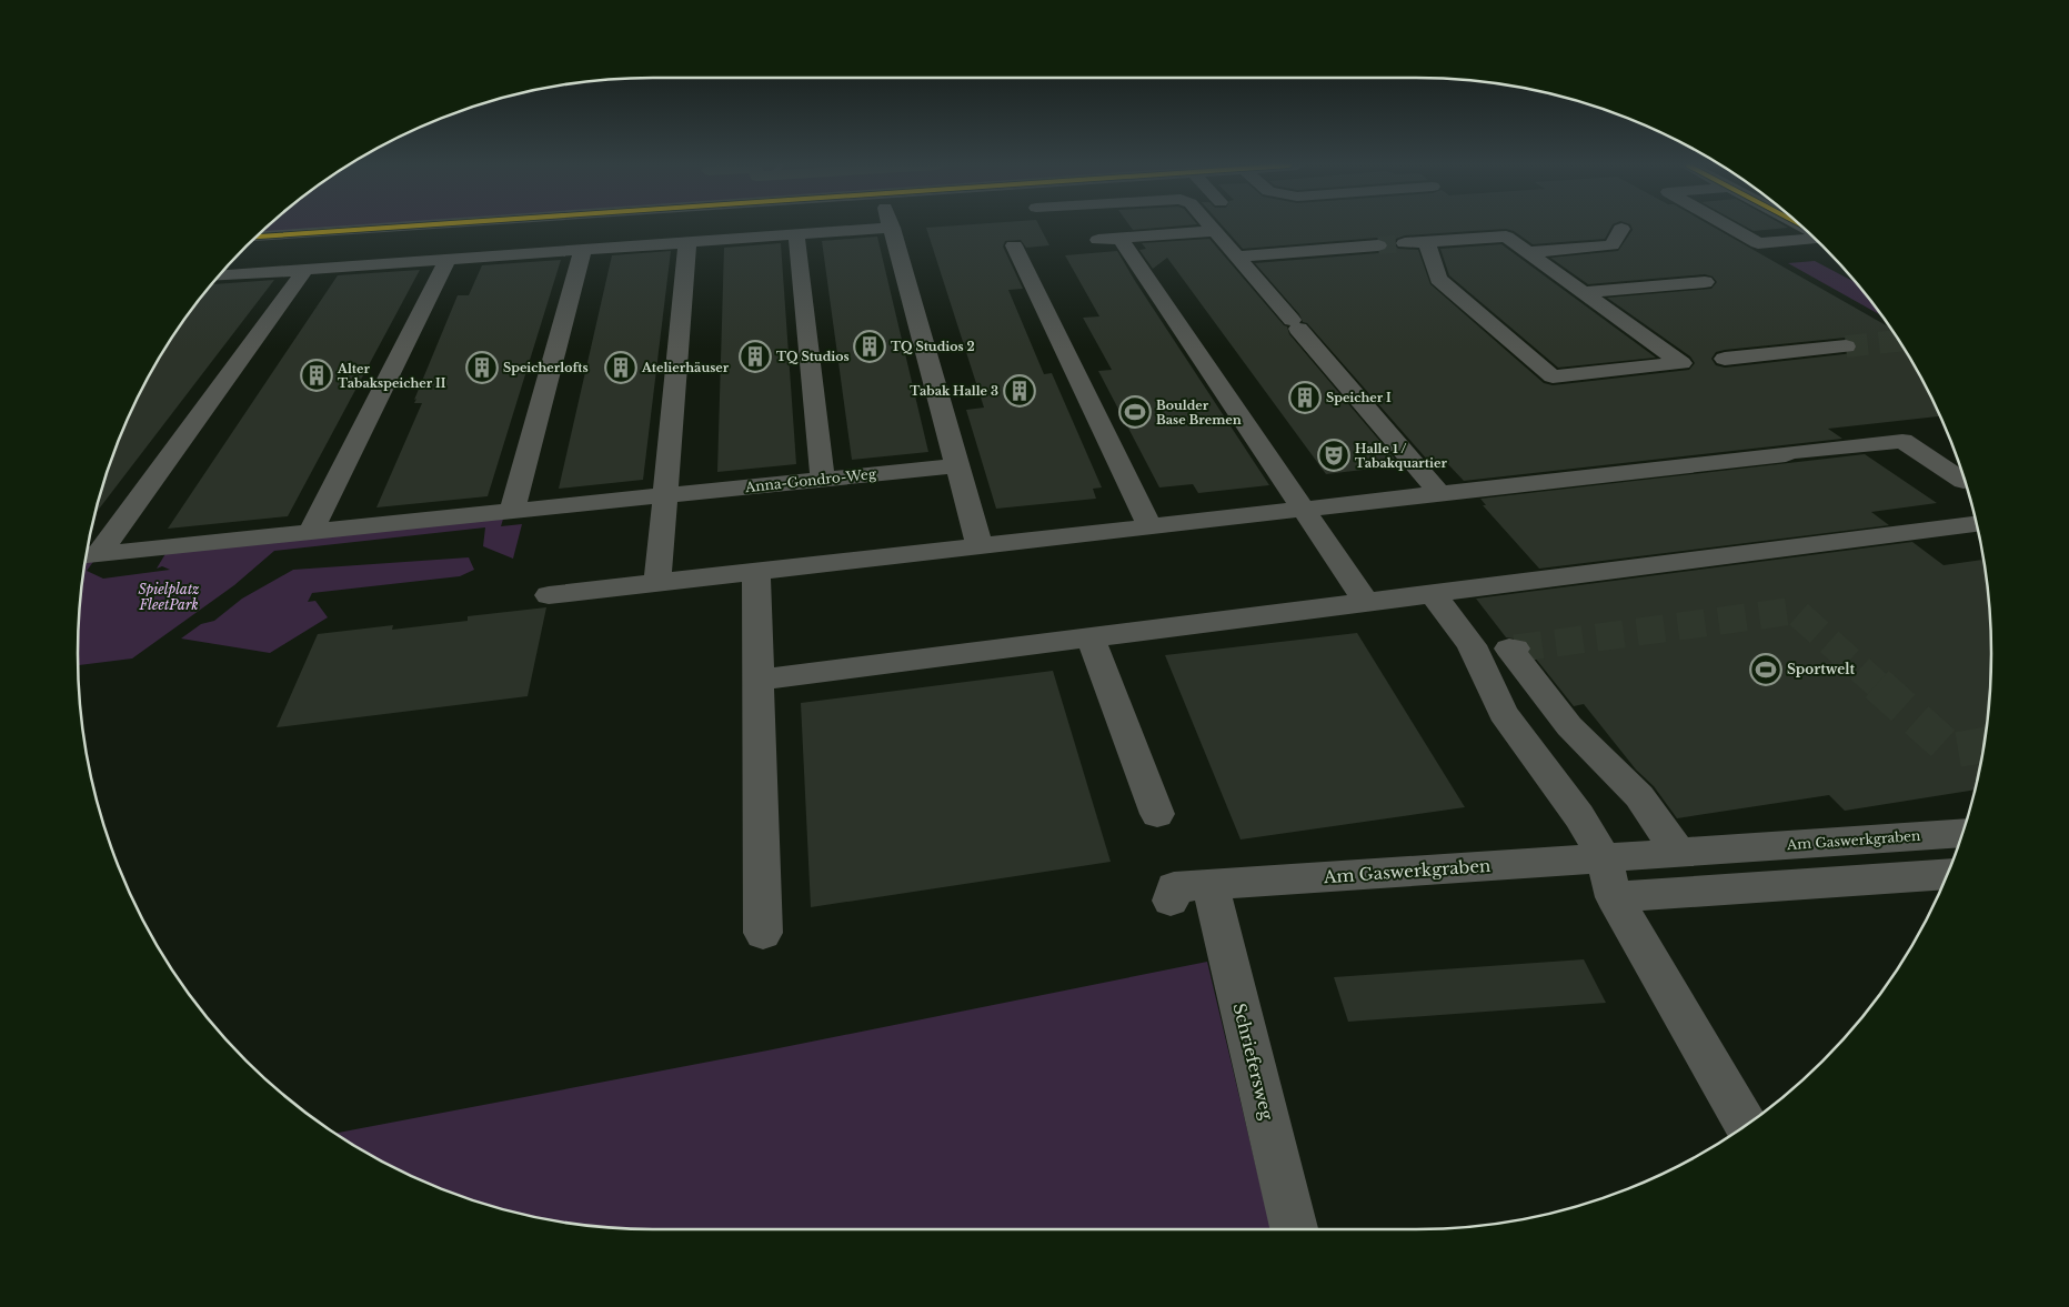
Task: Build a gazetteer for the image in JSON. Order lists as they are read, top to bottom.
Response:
{
  "streets": {
    "street": ["Anna-Gondro-Weg", "Am Gaswerkgraben", "Schriefersweg"]
  },
  "crossings": [
    ["Am Gaswerkgraben", "Schriefersweg"]
  ],
  "parks": ["Spielplatz FleetPark"],
  "places": {
    "building": [
      "TQ Studios 2",
      "TQ Studios",
      "Speicherlofts",
      "Atelierhäuser",
      "Alter Tabakspeicher II",
      "Tabak Halle 3",
      "Speicher I"
    ],
    "sports": ["Boulder Base Bremen", "Sportwelt"],
    "theatre": ["Halle 1 / Tabakquartier"]
  }
}
